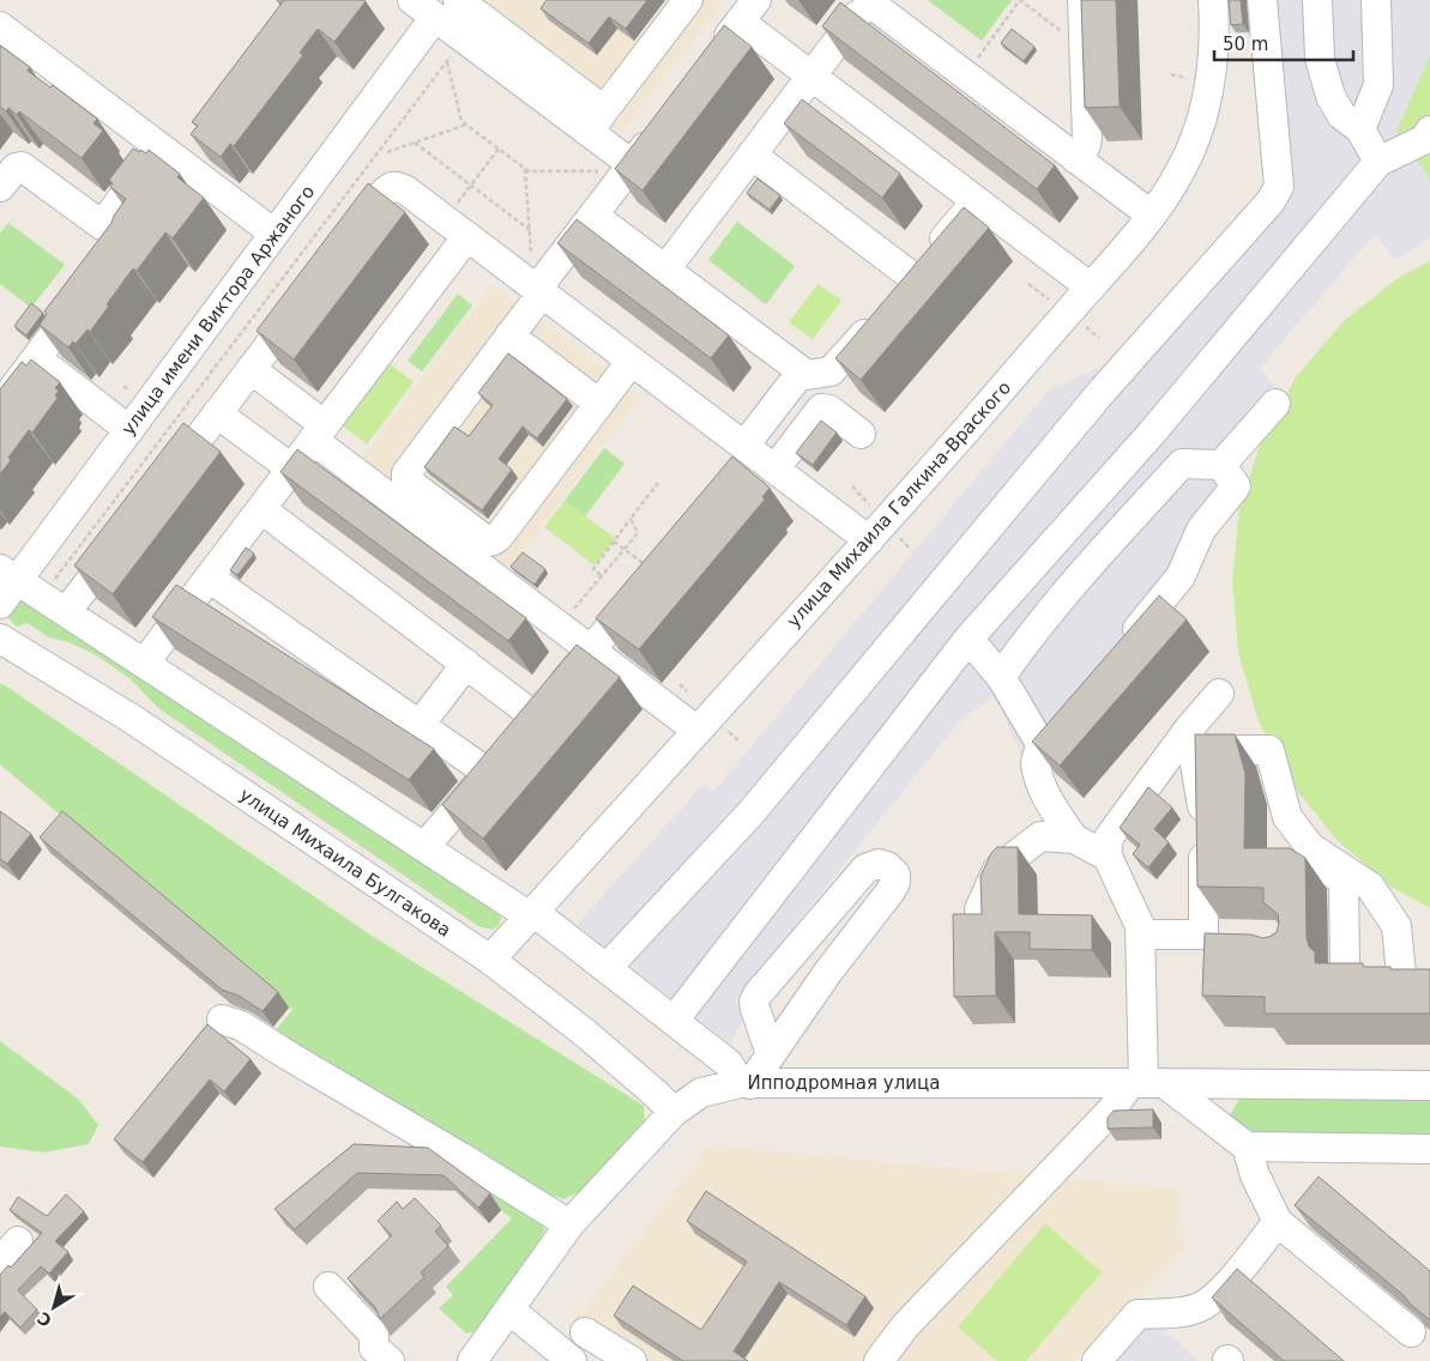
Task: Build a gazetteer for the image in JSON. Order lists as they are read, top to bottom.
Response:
{
  "streets": {
    "street": [
      "улица имени Виктора Аржаного",
      "улица Михаила Галкина-Враского",
      "улица Михаила Булгакова",
      "Ипподромная улица"
    ]
  },
  "crossings": [
    ["улица Михаила Галкина-Враского", "улица Михаила Булгакова"],
    ["улица Михаила Булгакова", "Ипподромная улица"]
  ],
  "scale_bar": "50 m",
  "north": "bottom left"
}
